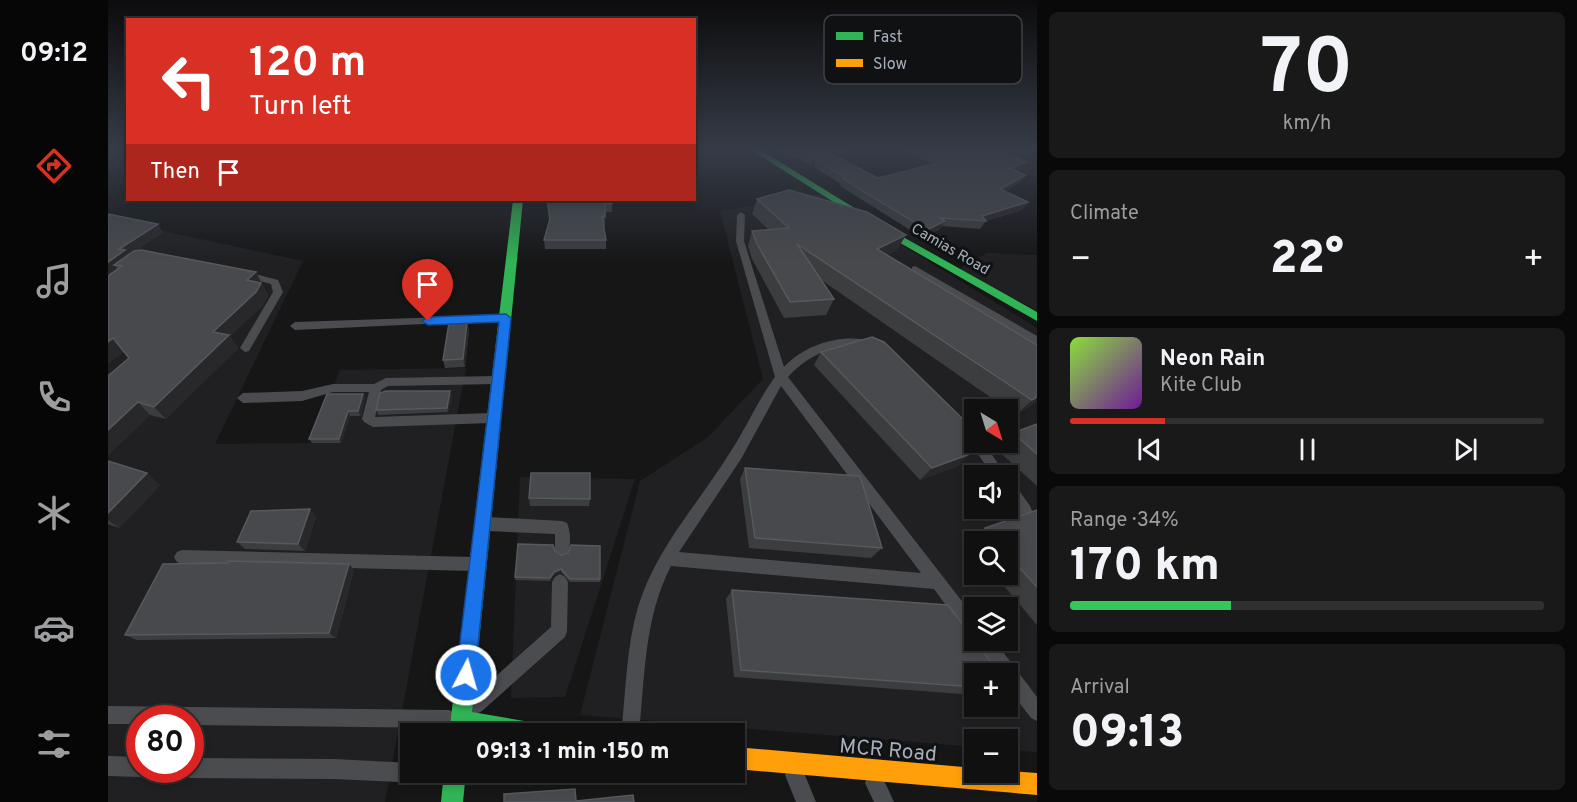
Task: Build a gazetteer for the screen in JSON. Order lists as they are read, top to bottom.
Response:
{
  "streets": {
    "main road": ["Camias Road", "MCR Road"]
  },
  "legend": ["Fast", "Slow"],
  "north": "bottom right",
  "page": {
    "tabs": "09:12",
    "tile": [
      ["70", "km/h"],
      "Climate",
      ["Range · 34%", "170 km"],
      ["Arrival", "09:13"]
    ],
    "turn": ["120 m", "Turn left"],
    "then": "Then",
    "heat": ["−", "22°", "+"],
    "song": ["Neon Rain", "Kite Club"],
    "map_buttons": ["+", "−"],
    "limit": "80",
    "trip": "09:13 · 1 min · 150 m"
  }
}
